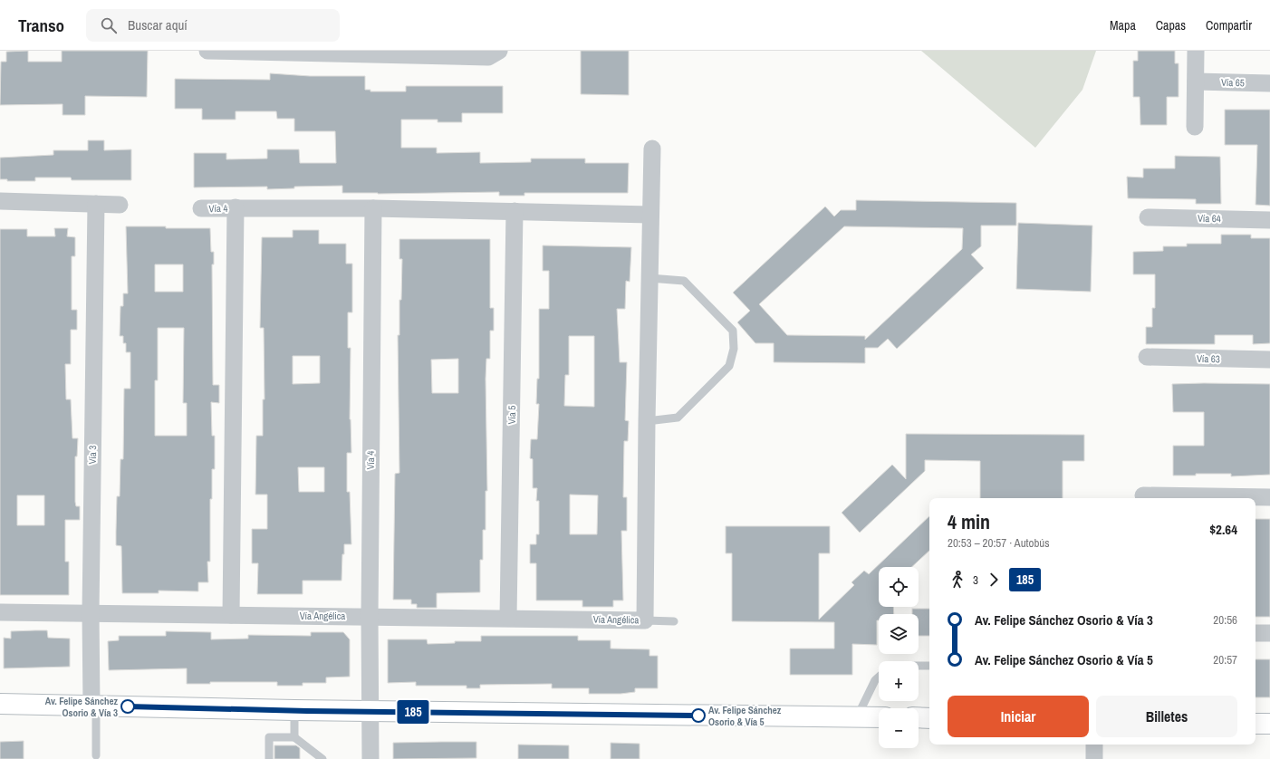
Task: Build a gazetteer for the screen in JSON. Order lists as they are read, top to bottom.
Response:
{
  "streets": {
    "street": [
      "Vía 65",
      "Vía 4",
      "Vía 64",
      "Vía 63",
      "Vía 5",
      "Vía 3",
      "Vía Angélica"
    ]
  },
  "crossings": [
    ["Vía 4", "Vía 5"],
    ["Vía 4", "Vía Angélica"],
    ["Vía 5", "Vía Angélica"],
    ["Vía 3", "Vía Angélica"]
  ],
  "places": ["Av. Felipe Sánchez Osorio & Vía 3", "Av. Felipe Sánchez Osorio & Vía 5"],
  "lines": ["bus line 185"],
  "page": {
    "header": "Transo",
    "search": "Buscar aquí",
    "nav": ["Mapa", "Capas", "Compartir"],
    "on_map": "185",
    "heading": ["4 min", "20:53 – 20:57 · Autobús", "$2.64"],
    "legs": ["3", "185"],
    "map_buttons": ["+", "−"],
    "list": [
      {
        "name": "Av. Felipe Sánchez Osorio & Vía 3",
        "value": "20:56"
      },
      {
        "name": "Av. Felipe Sánchez Osorio & Vía 5",
        "value": "20:57"
      }
    ],
    "buttons": ["Iniciar", "Billetes"]
  }
}
